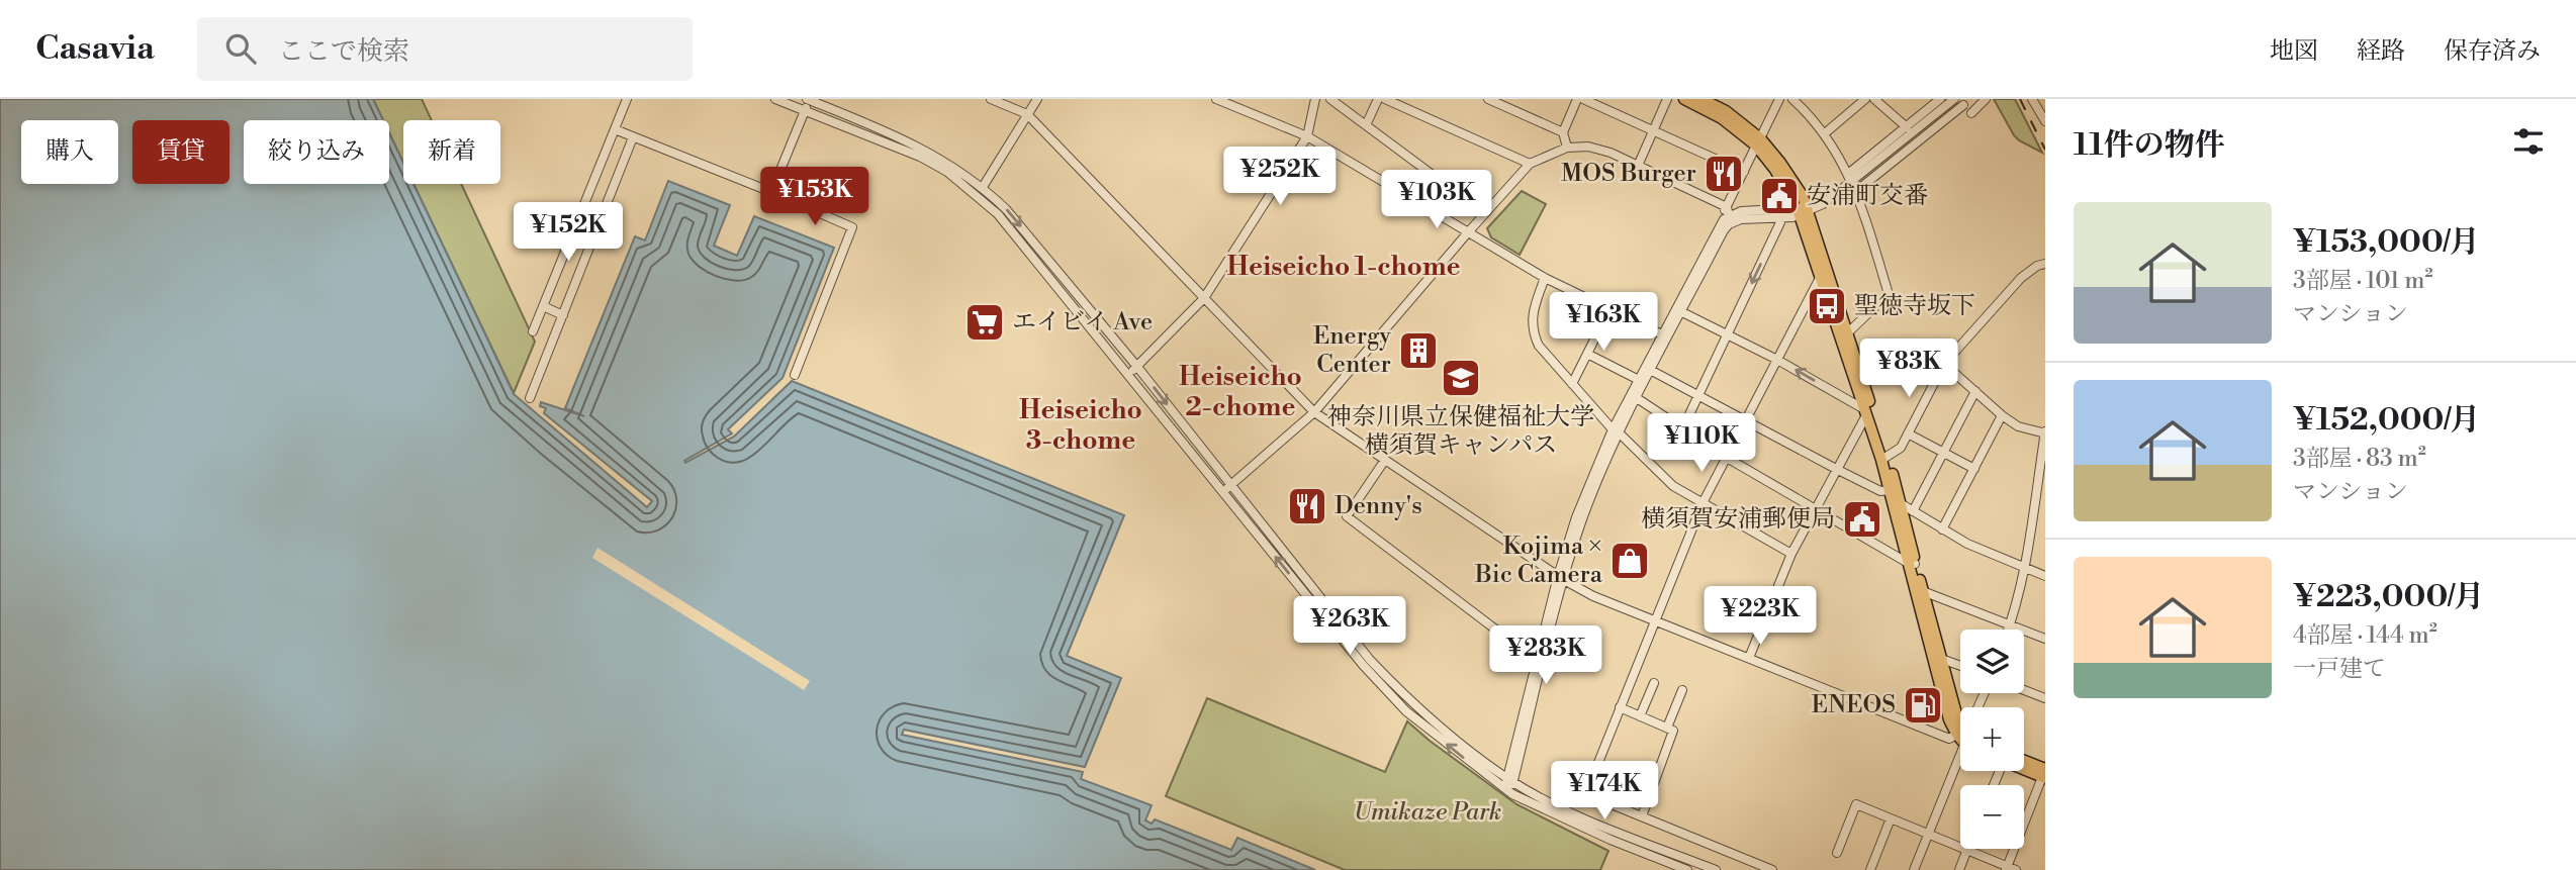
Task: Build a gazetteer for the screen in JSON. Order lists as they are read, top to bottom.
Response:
{
  "districts": ["Heiseicho 1-chome", "Heiseicho 2-chome", "Heiseicho 3-chome"],
  "parks": ["Umikaze Park"],
  "places": {
    "restaurant": ["MOS Burger", "Denny's"],
    "public building": ["安浦町交番", "横須賀安浦郵便局"],
    "bus stop": ["聖徳寺坂下"],
    "supermarket": ["エイビイ Ave"],
    "building": ["Energy Center"],
    "school or university": ["神奈川県立保健福祉大学 横須賀キャンパス"],
    "shop": ["Kojima × Bic Camera"],
    "fuel station": ["ENEOS"]
  },
  "page": {
    "header": "Casavia",
    "search": "ここで検索",
    "nav": ["地図", "経路", "保存済み"],
    "heading": "11件の物件",
    "chip": [
      "購入",
      "賃貸",
      "絞り込み",
      "新着"
    ],
    "price": [
      "¥252K",
      "¥153K",
      "¥103K",
      "¥152K",
      "¥163K",
      "¥83K",
      "¥110K",
      "¥223K",
      "¥263K",
      "¥283K",
      "¥174K"
    ],
    "list": [
      {
        "name": "¥153,000/月",
        "note": "3部屋 · 101 m² · マンション"
      },
      {
        "name": "¥152,000/月",
        "note": "3部屋 · 83 m² · マンション"
      },
      {
        "name": "¥223,000/月",
        "note": "4部屋 · 144 m² · 一戸建て"
      }
    ],
    "map_buttons": ["+", "−"]
  }
}
